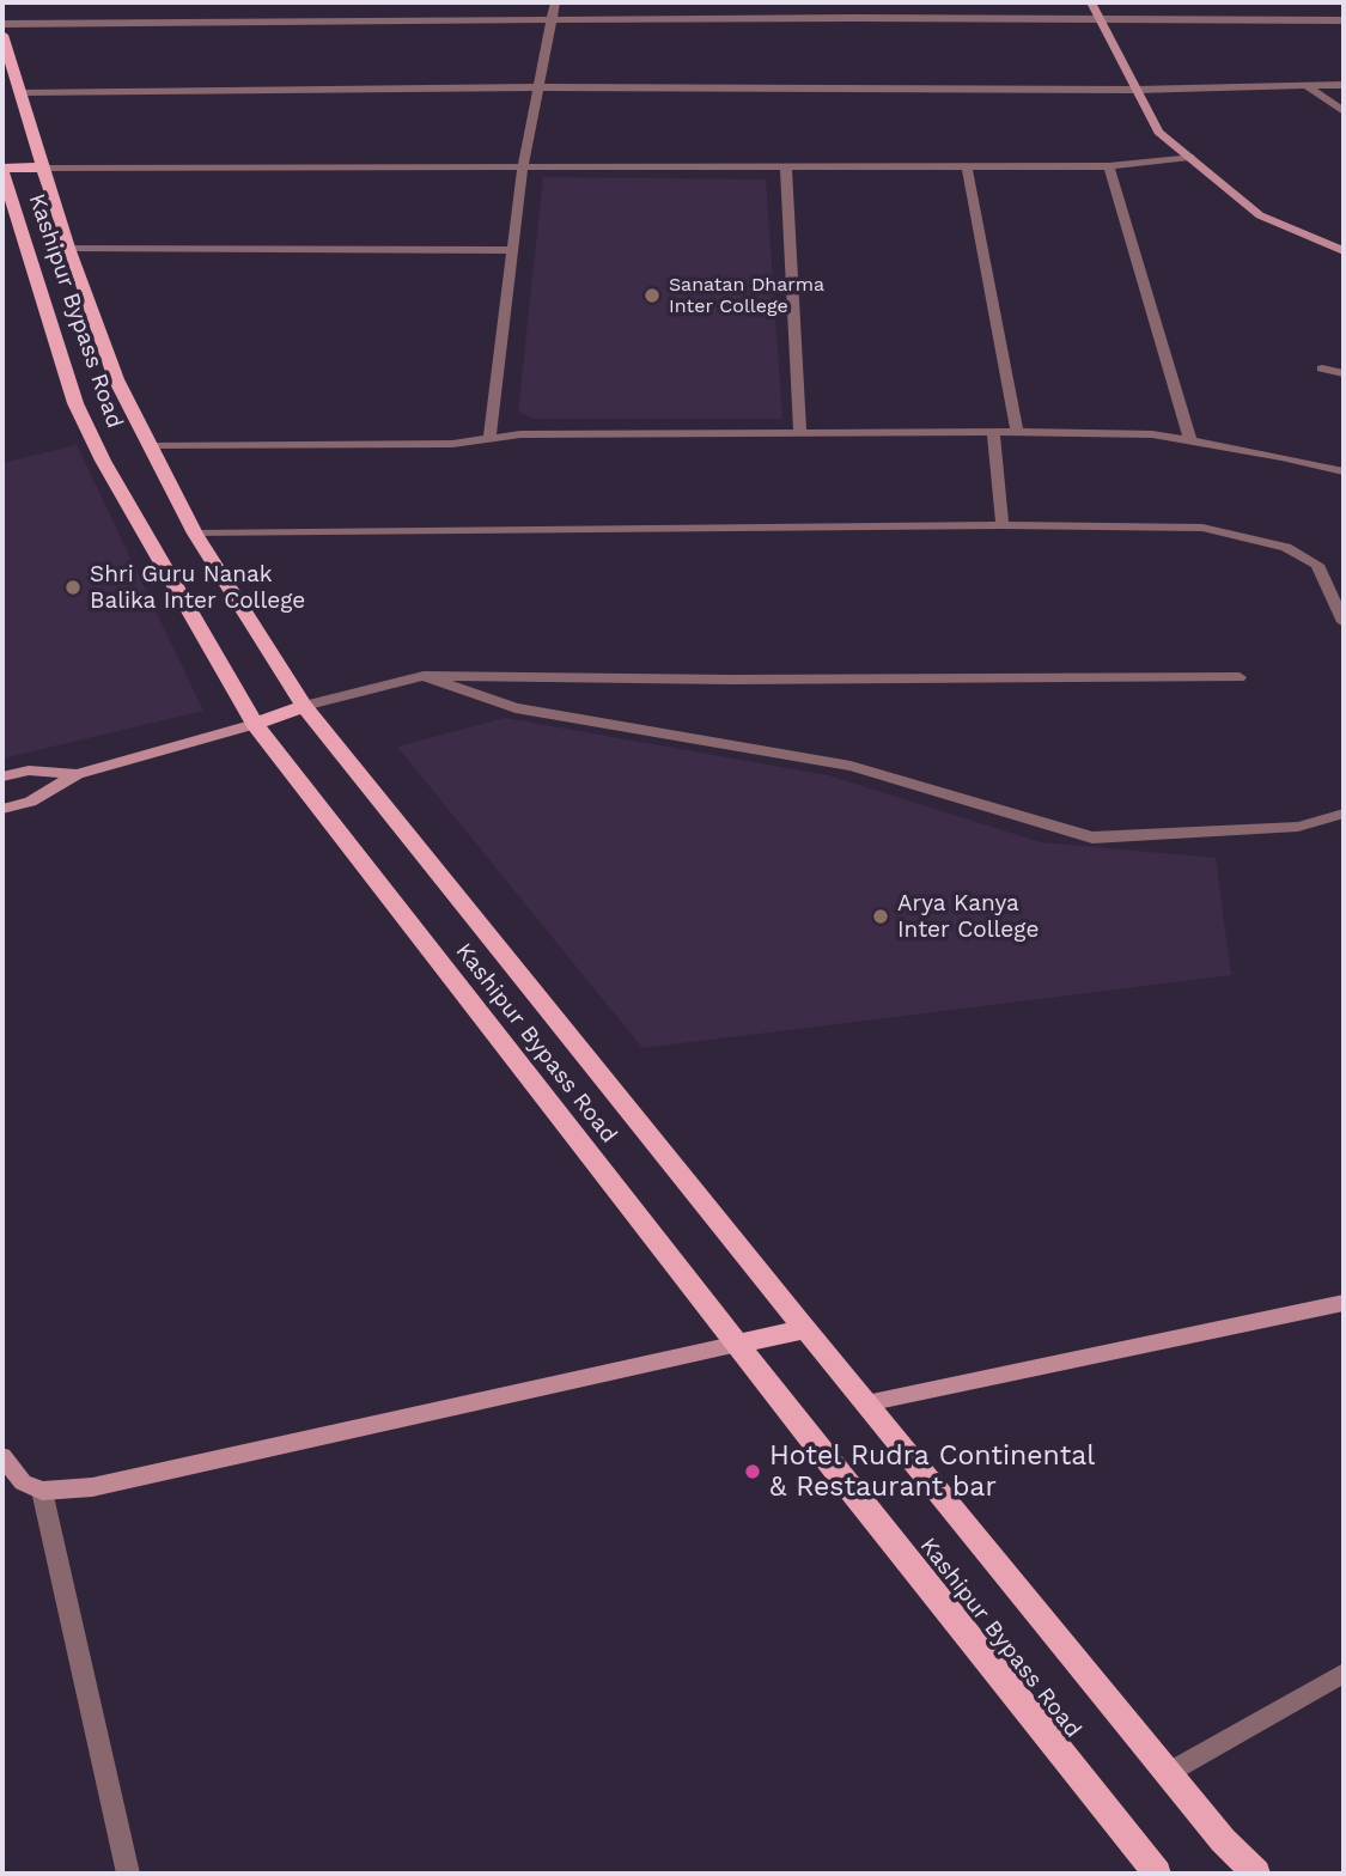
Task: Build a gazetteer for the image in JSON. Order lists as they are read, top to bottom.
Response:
{
  "streets": {
    "main road": ["Kashipur Bypass Road"]
  },
  "places": [
    "Sanatan Dharma Inter College",
    "Shri Guru Nanak Balika Inter College",
    "Arya Kanya Inter College",
    "Hotel Rudra Continental & Restaurant bar"
  ]
}
